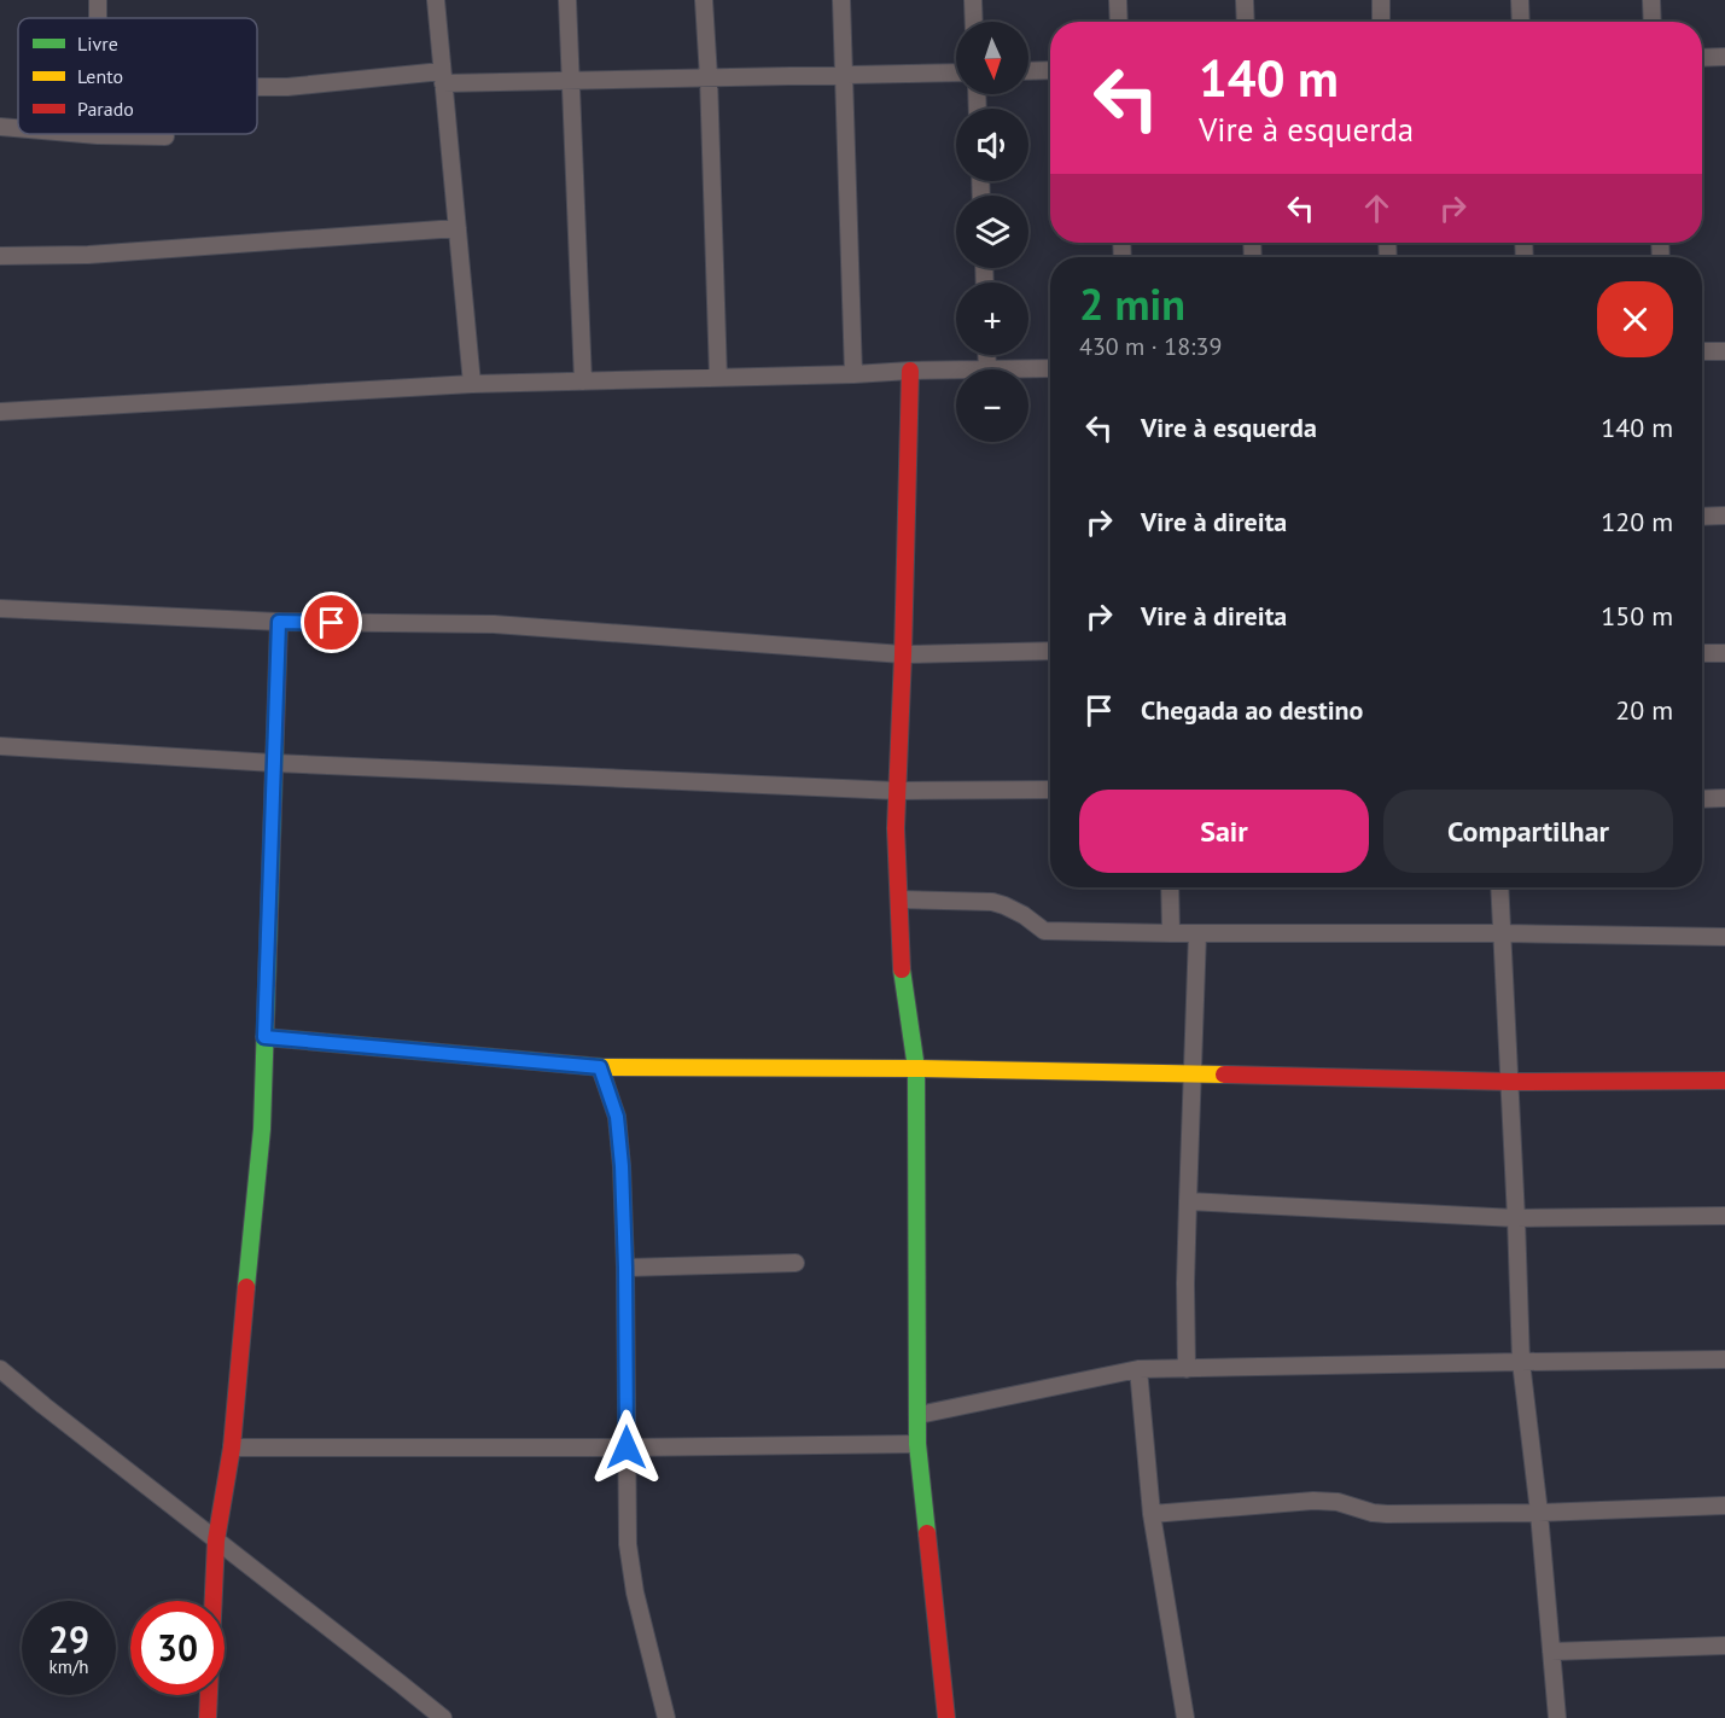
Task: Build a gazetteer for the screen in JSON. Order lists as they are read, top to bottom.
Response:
{
  "legend": ["Livre", "Lento", "Parado"],
  "north": "bottom",
  "page": {
    "map_buttons": ["+", "−"],
    "turn": ["140 m", "Vire à esquerda"],
    "heading": ["2 min", "430 m · 18:39"],
    "list": [
      {
        "name": "Vire à esquerda",
        "value": "140 m"
      },
      {
        "name": "Vire à direita",
        "value": "120 m"
      },
      {
        "name": "Vire à direita",
        "value": "150 m"
      },
      {
        "name": "Chegada ao destino",
        "value": "20 m"
      }
    ],
    "buttons": ["Sair", "Compartilhar"],
    "speed": "29 km/h",
    "limit": "30"
  }
}
